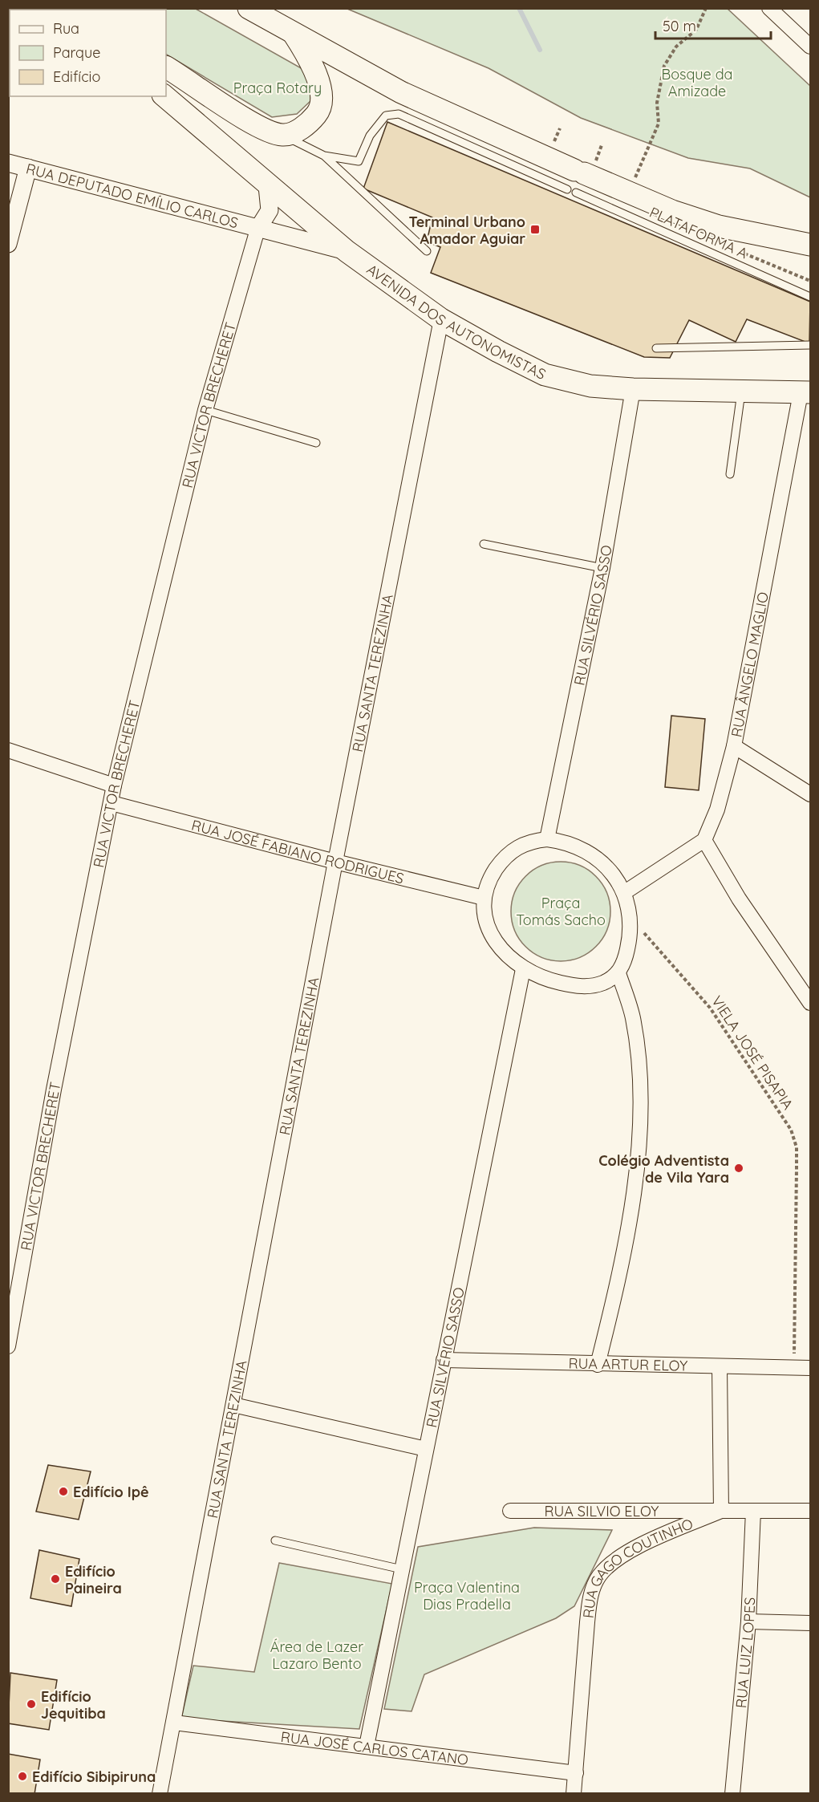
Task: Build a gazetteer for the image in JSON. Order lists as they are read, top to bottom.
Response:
{
  "streets": {
    "main road": ["AVENIDA DOS AUTONOMISTAS"],
    "street": [
      "RUA DEPUTADO EMÍLIO CARLOS",
      "RUA VICTOR BRECHERET",
      "RUA SILVÉRIO SASSO",
      "RUA ÂNGELO MAGLIO",
      "RUA SANTA TEREZINHA",
      "RUA JOSÉ FABIANO RODRIGUES",
      "RUA ARTUR ELOY",
      "RUA SILVIO ELOY",
      "RUA GAGO COUTINHO",
      "RUA LUIZ LOPES",
      "RUA JOSÉ CARLOS CATANO"
    ],
    "lane": ["PLATAFORMA A"],
    "path": ["VIELA JOSÉ PISAPIA"]
  },
  "crossings": [
    ["RUA DEPUTADO EMÍLIO CARLOS", "AVENIDA DOS AUTONOMISTAS"],
    ["RUA DEPUTADO EMÍLIO CARLOS", "RUA VICTOR BRECHERET"],
    ["AVENIDA DOS AUTONOMISTAS", "RUA SILVÉRIO SASSO"],
    ["AVENIDA DOS AUTONOMISTAS", "RUA ÂNGELO MAGLIO"],
    ["AVENIDA DOS AUTONOMISTAS", "RUA SANTA TEREZINHA"],
    ["RUA VICTOR BRECHERET", "RUA JOSÉ FABIANO RODRIGUES"],
    ["RUA SILVÉRIO SASSO", "RUA JOSÉ FABIANO RODRIGUES"],
    ["RUA SILVÉRIO SASSO", "VIELA JOSÉ PISAPIA"],
    ["RUA SILVÉRIO SASSO", "RUA ARTUR ELOY"],
    ["RUA SILVÉRIO SASSO", "RUA JOSÉ CARLOS CATANO"],
    ["RUA SANTA TEREZINHA", "RUA JOSÉ FABIANO RODRIGUES"],
    ["RUA SANTA TEREZINHA", "RUA JOSÉ CARLOS CATANO"],
    ["RUA JOSÉ FABIANO RODRIGUES", "VIELA JOSÉ PISAPIA"],
    ["VIELA JOSÉ PISAPIA", "RUA ARTUR ELOY"],
    ["RUA SILVIO ELOY", "RUA GAGO COUTINHO"],
    ["RUA SILVIO ELOY", "RUA LUIZ LOPES"],
    ["RUA GAGO COUTINHO", "RUA JOSÉ CARLOS CATANO"]
  ],
  "parks": [
    "Bosque da Amizade",
    "Praça Rotary",
    "Praça Tomás Sacho",
    "Praça Valentina Dias Pradella",
    "Área de Lazer Lazaro Bento"
  ],
  "places": {
    "transit": ["Terminal Urbano Amador Aguiar"],
    "other": [
      "Colégio Adventista de Vila Yara",
      "Edifício Ipê",
      "Edifício Paineira",
      "Edifício Jequitiba",
      "Edifício Sibipiruna"
    ]
  },
  "legend": ["Rua", "Parque", "Edifício"],
  "scale_bar": "50 m"
}
